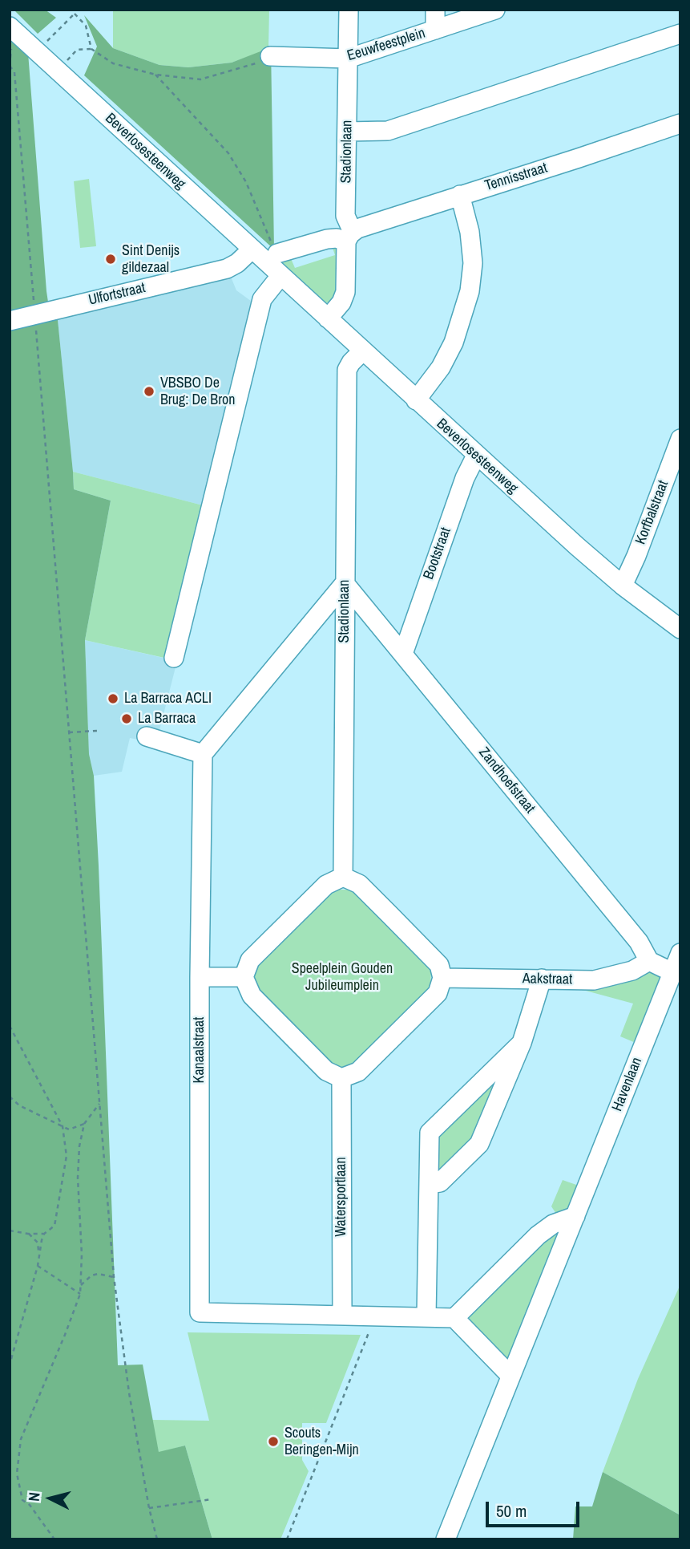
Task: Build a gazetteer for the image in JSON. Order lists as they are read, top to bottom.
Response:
{
  "streets": {
    "street": [
      "Eeuwfeestplein",
      "Beverlosesteenweg",
      "Stadionlaan",
      "Tennisstraat",
      "Ulfortstraat",
      "Korfbalstraat",
      "Bootstraat",
      "Zandhoefstraat",
      "Aakstraat",
      "Kanaalstraat",
      "Havenlaan",
      "Watersportlaan"
    ]
  },
  "crossings": [
    ["Eeuwfeestplein", "Stadionlaan"],
    ["Beverlosesteenweg", "Stadionlaan"],
    ["Beverlosesteenweg", "Ulfortstraat"],
    ["Beverlosesteenweg", "Korfbalstraat"],
    ["Beverlosesteenweg", "Bootstraat"],
    ["Stadionlaan", "Tennisstraat"],
    ["Stadionlaan", "Zandhoefstraat"],
    ["Stadionlaan", "Aakstraat"],
    ["Stadionlaan", "Watersportlaan"],
    ["Bootstraat", "Zandhoefstraat"],
    ["Zandhoefstraat", "Aakstraat"],
    ["Aakstraat", "Watersportlaan"],
    ["Kanaalstraat", "Watersportlaan"]
  ],
  "parks": ["Speelplein Gouden Jubileumplein"],
  "places": [
    "Sint Denijs gildezaal",
    "VBSBO De Brug: De Bron",
    "La Barraca ACLI",
    "La Barraca",
    "Scouts Beringen-Mijn"
  ],
  "scale_bar": "50 m",
  "north": "left"
}
